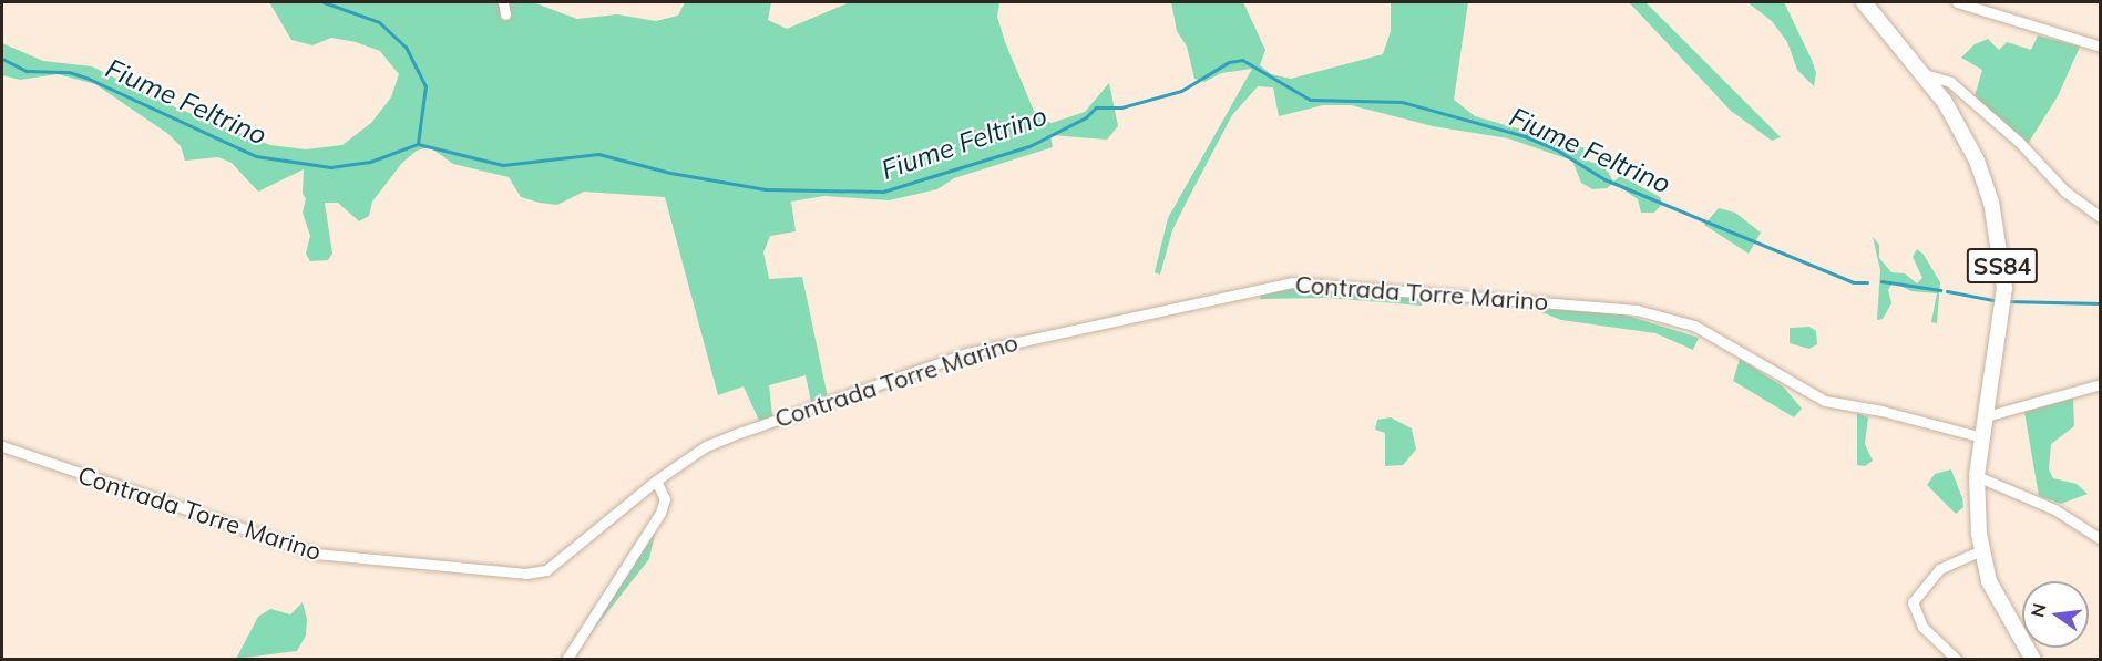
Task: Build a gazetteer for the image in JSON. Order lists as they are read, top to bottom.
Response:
{
  "streets": {
    "main road": ["SS84"],
    "street": ["Contrada Torre Marino"]
  },
  "crossings": [
    ["SS84", "Contrada Torre Marino"]
  ],
  "water": ["Fiume Feltrino"],
  "north": "left"
}
